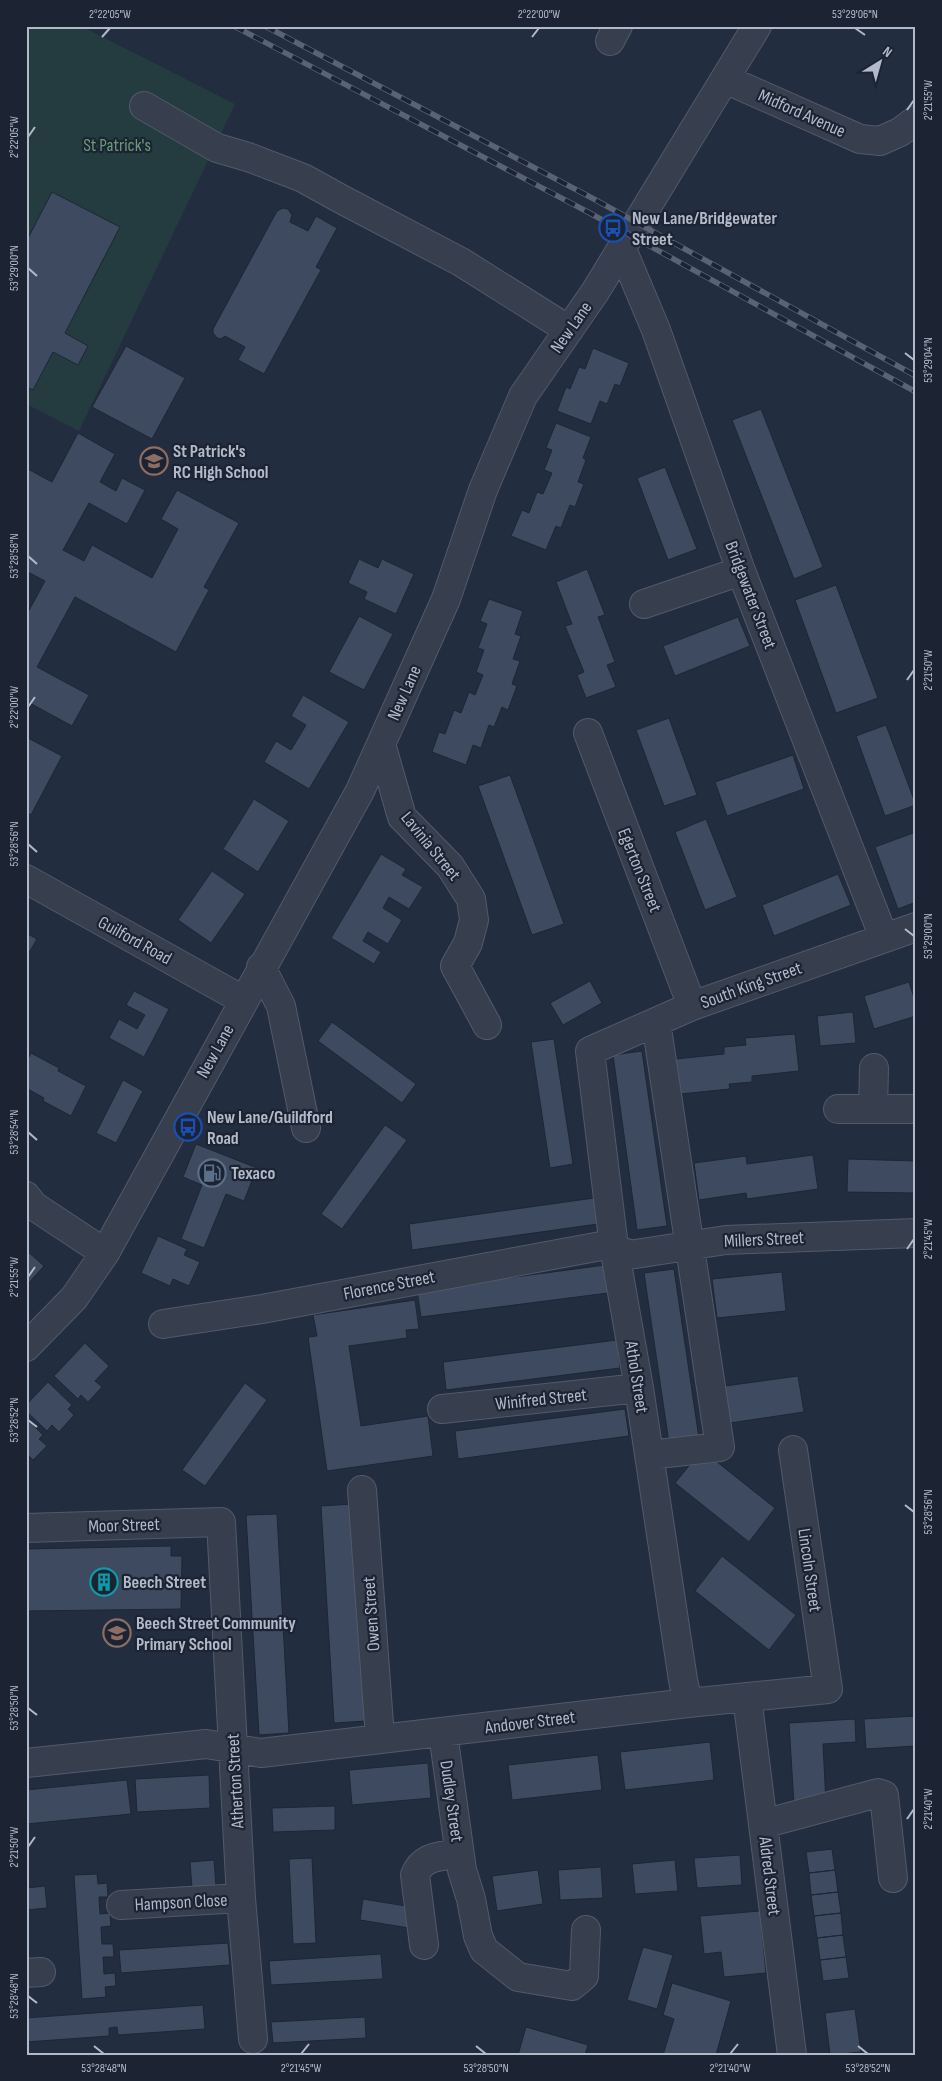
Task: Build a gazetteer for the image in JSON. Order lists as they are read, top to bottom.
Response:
{
  "streets": {
    "street": [
      "Midford Avenue",
      "New Lane",
      "Bridgewater Street",
      "Lavinia Street",
      "Egerton Street",
      "Guilford Road",
      "South King Street",
      "Millers Street",
      "Florence Street",
      "Athol Street",
      "Winifred Street",
      "Moor Street",
      "Lincoln Street",
      "Owen Street",
      "Andover Street",
      "Atherton Street",
      "Dudley Street",
      "Aldred Street",
      "Hampson Close"
    ]
  },
  "crossings": [
    ["Midford Avenue", "New Lane"],
    ["New Lane", "Bridgewater Street"],
    ["New Lane", "Lavinia Street"],
    ["New Lane", "Guilford Road"],
    ["Bridgewater Street", "South King Street"],
    ["Egerton Street", "South King Street"],
    ["South King Street", "Athol Street"],
    ["Millers Street", "Florence Street"],
    ["Millers Street", "Athol Street"],
    ["Florence Street", "Athol Street"],
    ["Athol Street", "Winifred Street"],
    ["Athol Street", "Andover Street"],
    ["Moor Street", "Atherton Street"],
    ["Lincoln Street", "Andover Street"],
    ["Owen Street", "Andover Street"],
    ["Andover Street", "Atherton Street"],
    ["Andover Street", "Dudley Street"],
    ["Andover Street", "Aldred Street"],
    ["Atherton Street", "Hampson Close"]
  ],
  "parks": ["St Patrick's"],
  "places": {
    "bus stop": ["New Lane/Bridgewater Street", "New Lane/Guildford Road"],
    "school or university": ["St Patrick's RC High School", "Beech Street Community Primary School"],
    "fuel station": ["Texaco"],
    "building": ["Beech Street"]
  },
  "north": "top right",
  "coordinates": [
    "2°22'05\"W",
    "2°22'00\"W",
    "53°29'06\"N",
    "2°21'55\"W",
    "53°29'00\"N",
    "53°29'04\"N",
    "53°28'58\"N",
    "2°21'50\"W",
    "53°28'56\"N",
    "53°28'54\"N",
    "2°21'45\"W",
    "53°28'52\"N",
    "53°28'50\"N",
    "2°21'40\"W",
    "53°28'48\"N"
  ]
}
